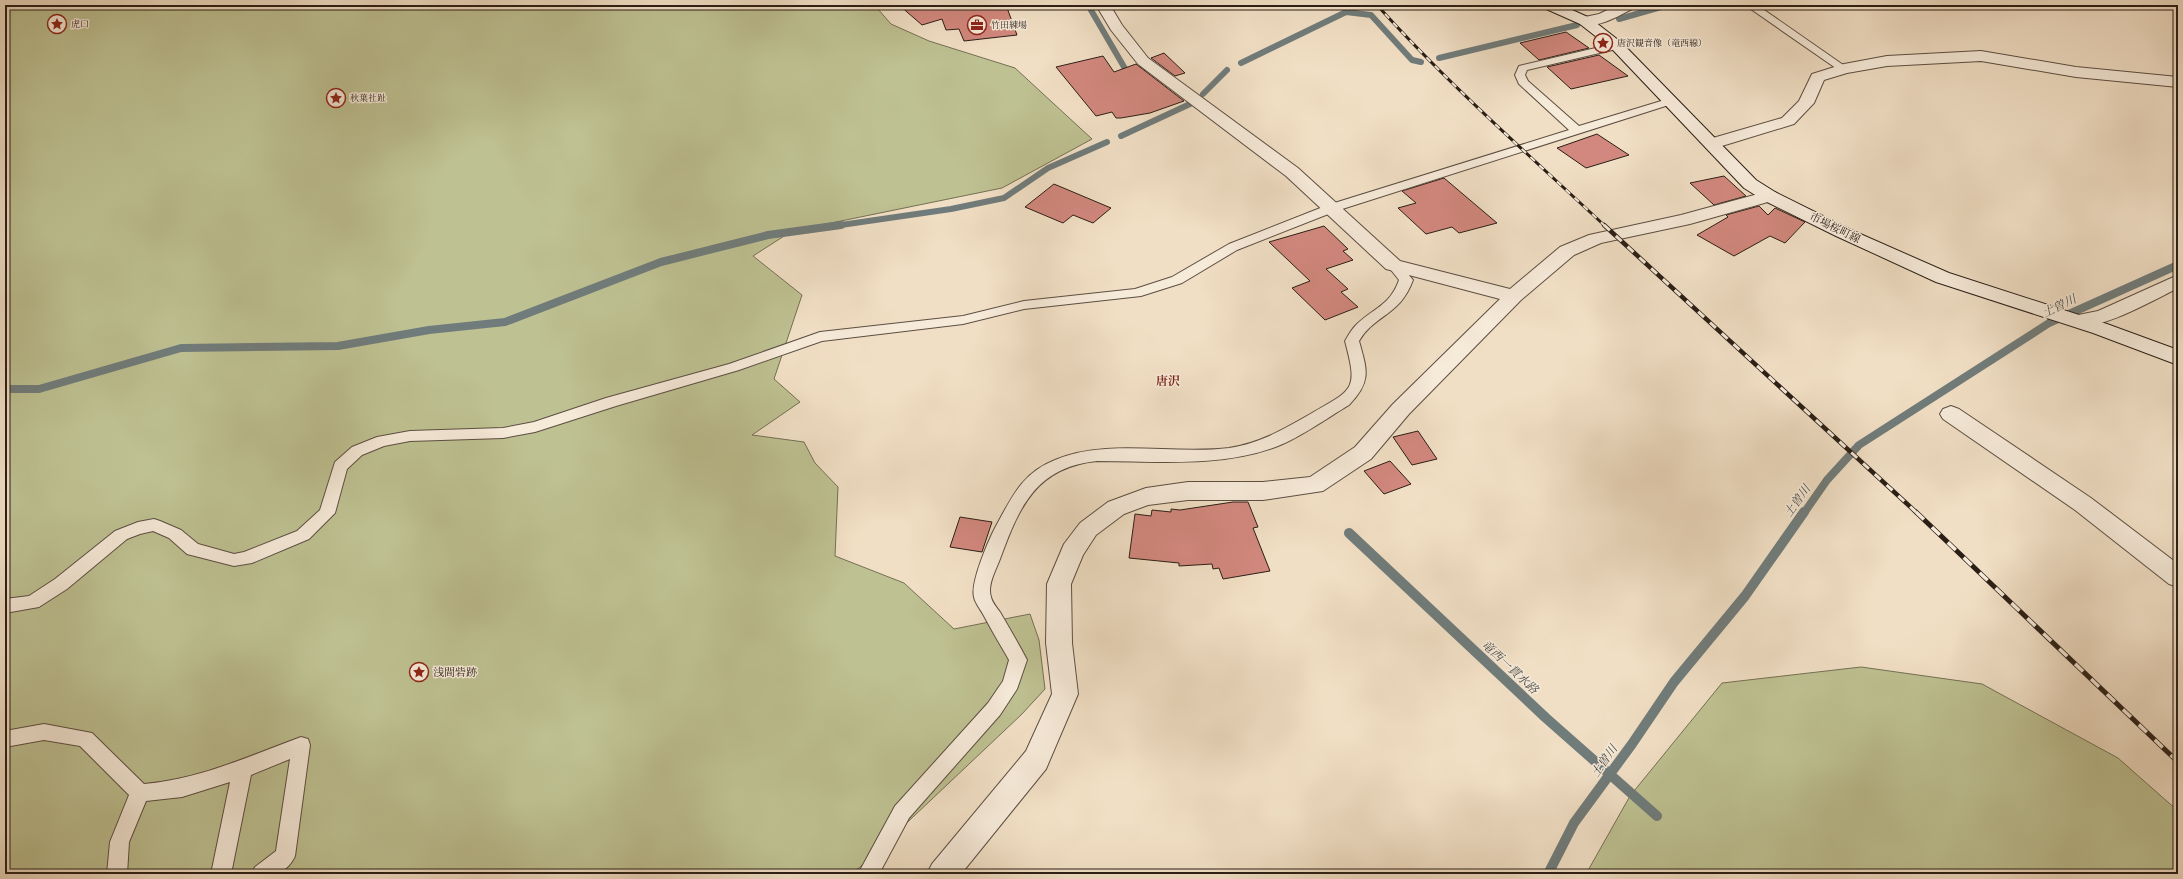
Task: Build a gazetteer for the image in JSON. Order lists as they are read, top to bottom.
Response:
{
  "streets": {
    "street": ["市場桜町線"]
  },
  "districts": ["唐沢"],
  "water": ["土曽川", "竜西一貫水路"],
  "places": {
    "place": [
      "虎口",
      "唐沢観音像（竜西線）",
      "秋葉社趾",
      "浅間砦跡"
    ],
    "office": ["竹田練場"]
  }
}
